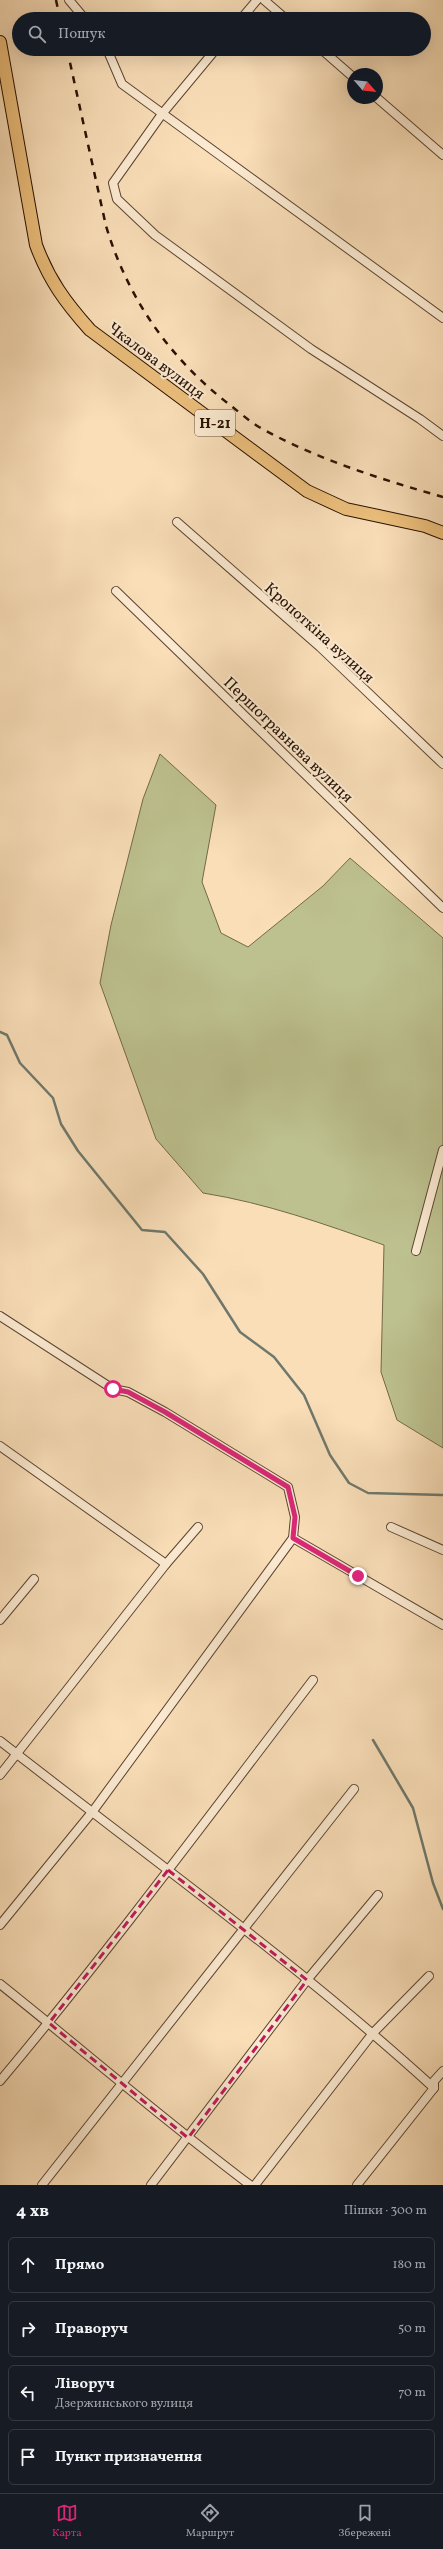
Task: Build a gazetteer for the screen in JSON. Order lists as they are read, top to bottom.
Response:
{
  "streets": {
    "main road": ["Чкалова вулиця", "Н-21"],
    "street": ["Кропоткіна вулиця", "Першотравнева вулиця"]
  },
  "north": "bottom right",
  "page": {
    "search": "Пошук",
    "heading": ["4 хв", "Пішки · 300 m"],
    "list": [
      ["Прямо", "180 m"],
      ["Праворуч", "50 m"],
      ["Ліворуч", "Дзержинського вулиця", "70 m"],
      "Пункт призначення"
    ],
    "nav": ["Карта", "Маршрут", "Збережені"]
  }
}
